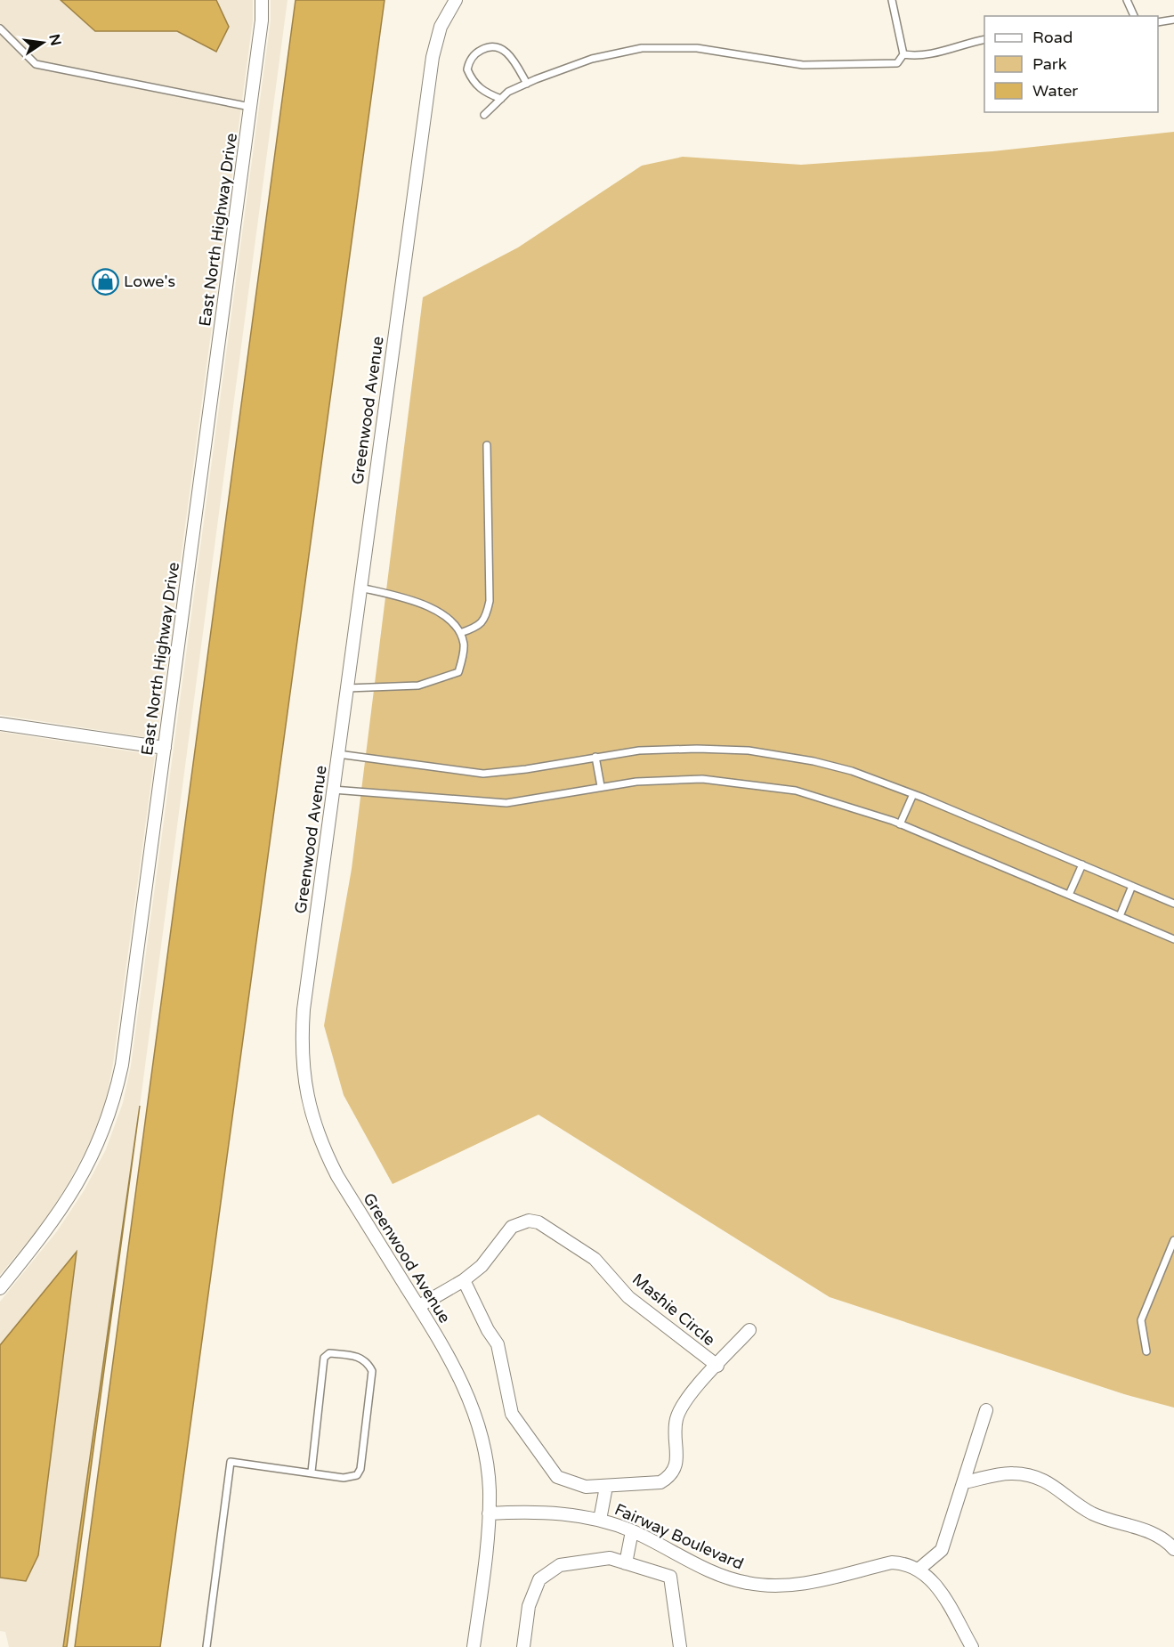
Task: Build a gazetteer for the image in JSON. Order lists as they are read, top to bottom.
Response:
{
  "streets": {
    "street": [
      "East North Highway Drive",
      "Greenwood Avenue",
      "Mashie Circle",
      "Fairway Boulevard"
    ]
  },
  "crossings": [
    ["Greenwood Avenue", "Mashie Circle"],
    ["Greenwood Avenue", "Fairway Boulevard"]
  ],
  "places": {
    "shop": ["Lowe's"]
  },
  "legend": ["Road", "Park", "Water"],
  "north": "right"
}
